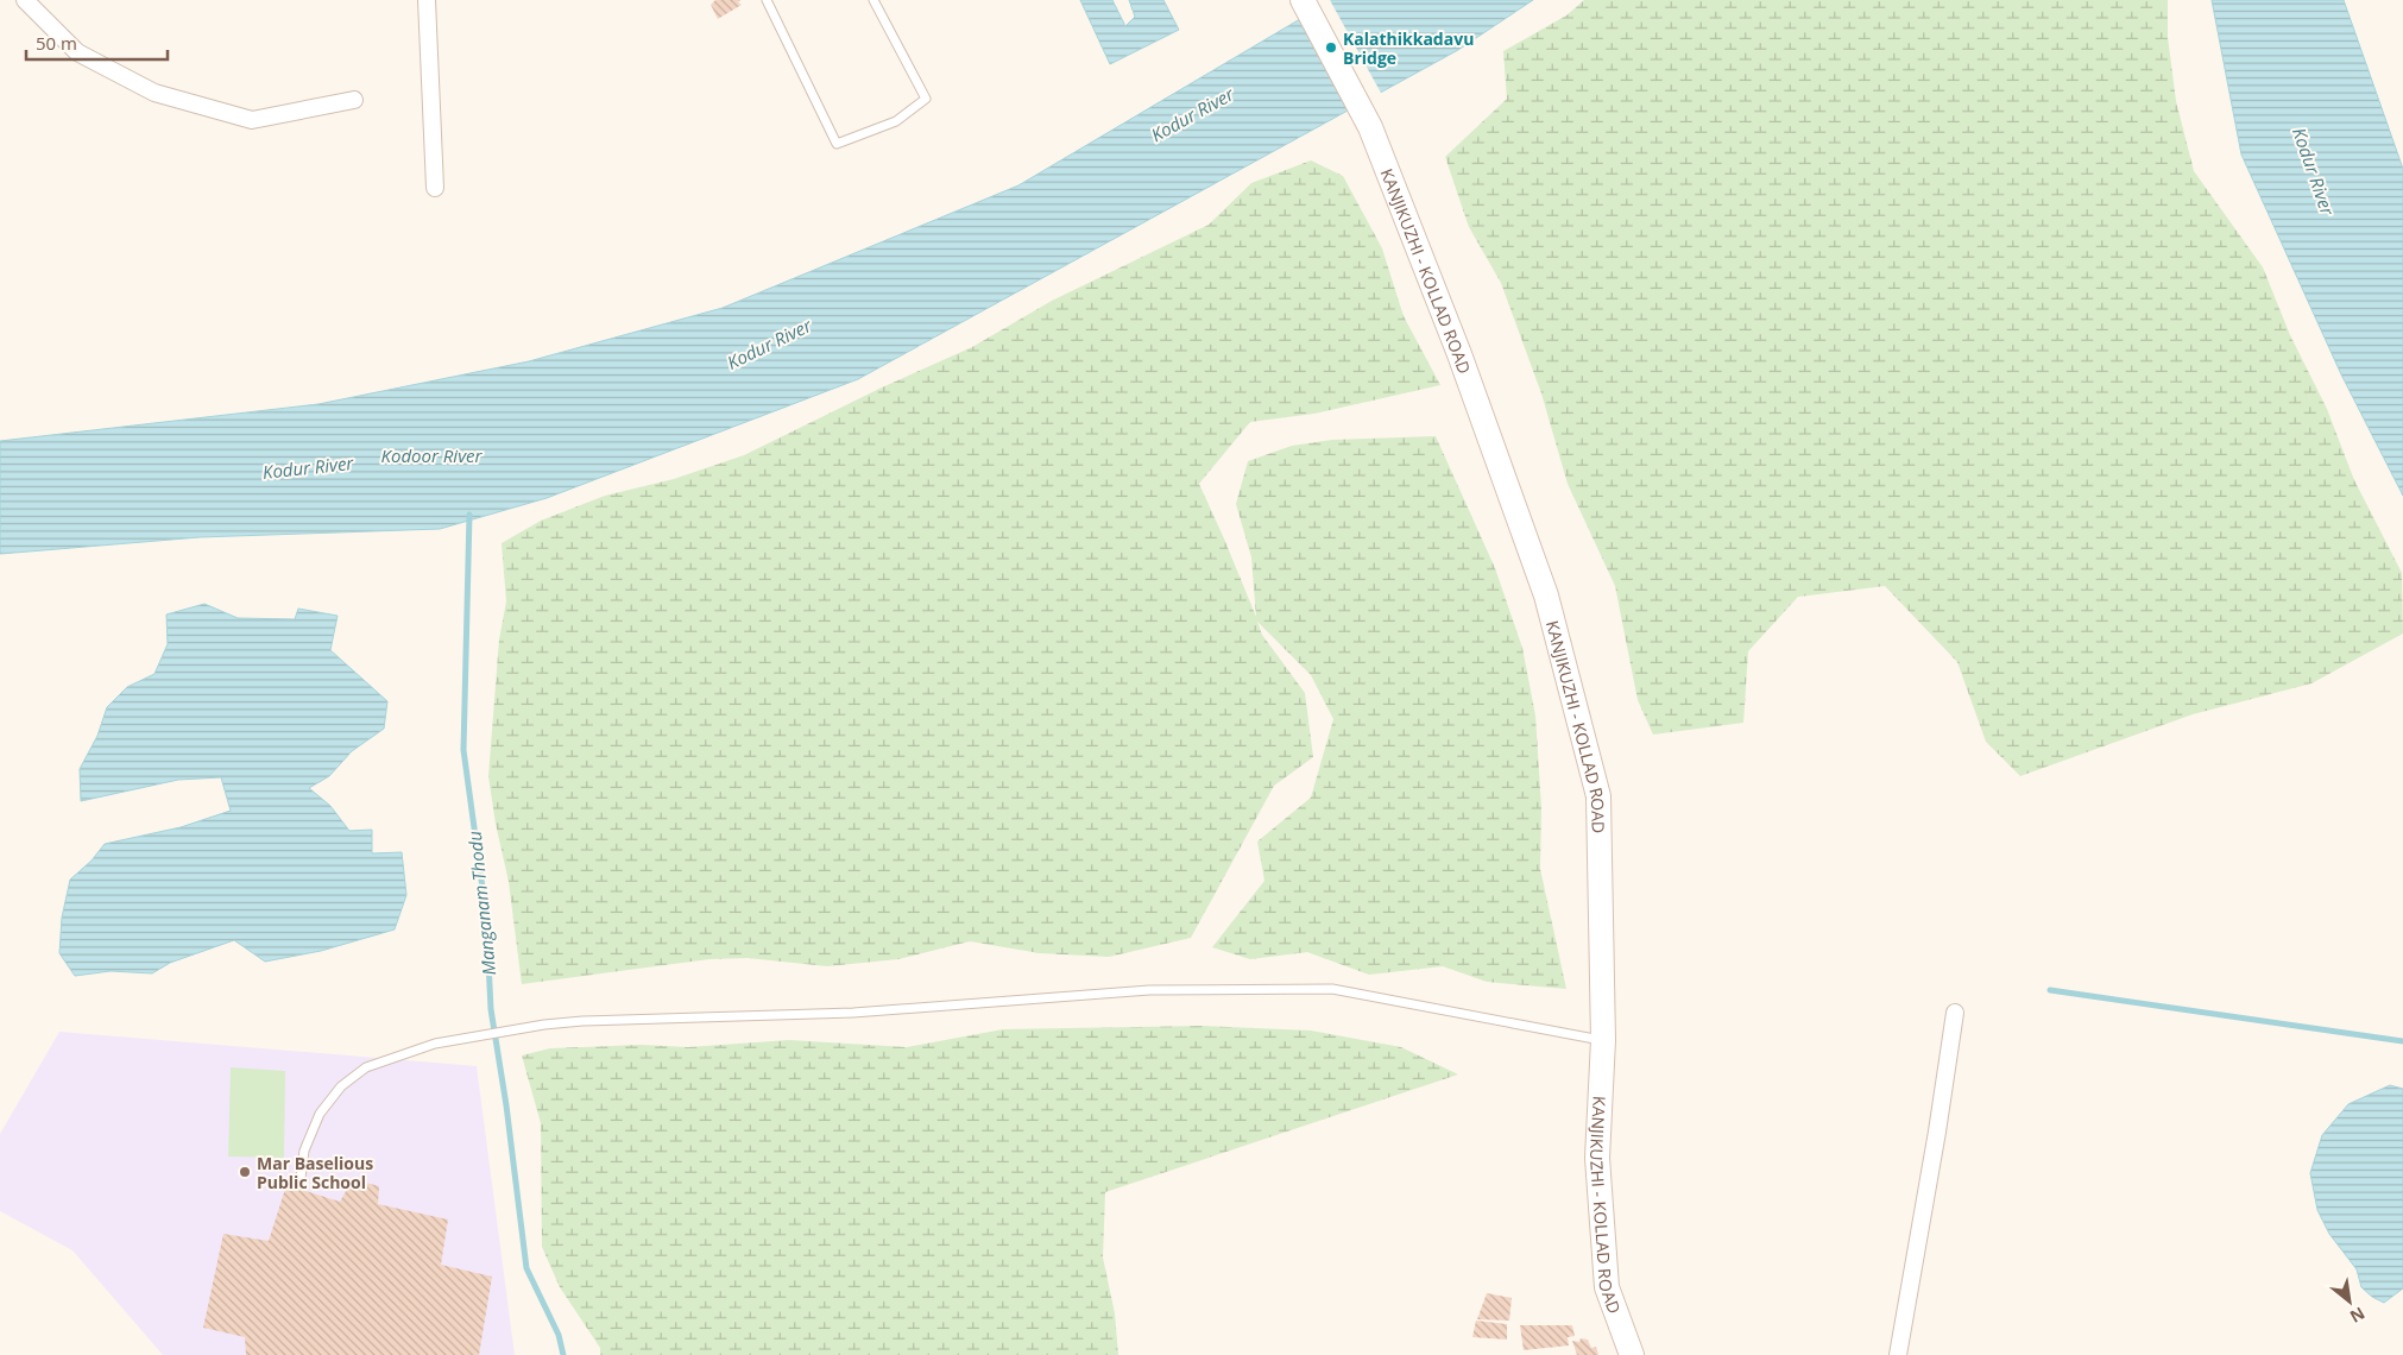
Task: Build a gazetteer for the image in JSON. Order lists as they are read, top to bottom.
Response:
{
  "streets": {
    "main road": ["KANJIKUZHI - KOLLAD ROAD"]
  },
  "water": ["Kodur River", "Kodoor River", "Manganam Thodu"],
  "places": ["Kalathikkadavu Bridge", "Mar Baselious Public School"],
  "scale_bar": "50 m",
  "north": "bottom right"
}
